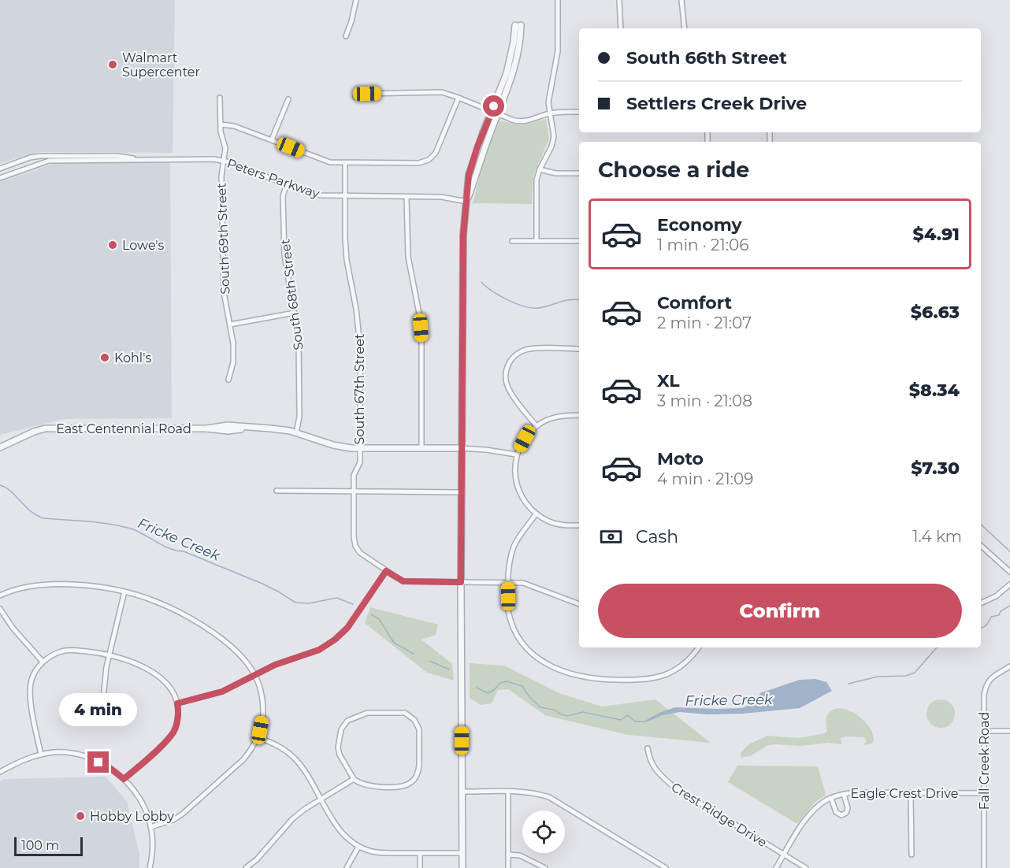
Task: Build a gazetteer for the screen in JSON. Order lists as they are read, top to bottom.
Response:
{
  "streets": {
    "street": [
      "Peters Parkway",
      "South 69th Street",
      "South 68th Street",
      "South 67th Street",
      "East Centennial Road",
      "Fall Creek Road",
      "Eagle Crest Drive",
      "Crest Ridge Drive"
    ]
  },
  "crossings": [
    ["Peters Parkway", "South 69th Street"],
    ["Peters Parkway", "South 68th Street"],
    ["Peters Parkway", "South 67th Street"],
    ["South 68th Street", "East Centennial Road"],
    ["South 67th Street", "East Centennial Road"],
    ["Fall Creek Road", "Eagle Crest Drive"],
    ["Eagle Crest Drive", "Crest Ridge Drive"]
  ],
  "water": ["Fricke Creek"],
  "places": [
    "Walmart Supercenter",
    "Lowe's",
    "Kohl's",
    "Hobby Lobby"
  ],
  "scale_bar": "100 m",
  "page": {
    "banner": ["South 66th Street", "Settlers Creek Drive"],
    "heading": "Choose a ride",
    "list": [
      {
        "name": "Economy",
        "note": "1 min · 21:06",
        "value": "$4.91"
      },
      {
        "name": "Comfort",
        "note": "2 min · 21:07",
        "value": "$6.63"
      },
      {
        "name": "XL",
        "note": "3 min · 21:08",
        "value": "$8.34"
      },
      {
        "name": "Moto",
        "note": "4 min · 21:09",
        "value": "$7.30"
      }
    ],
    "pay": ["Cash", "1.4 km"],
    "buttons": "Confirm",
    "bubble": "4 min",
    "scale": "100 m"
  }
}
